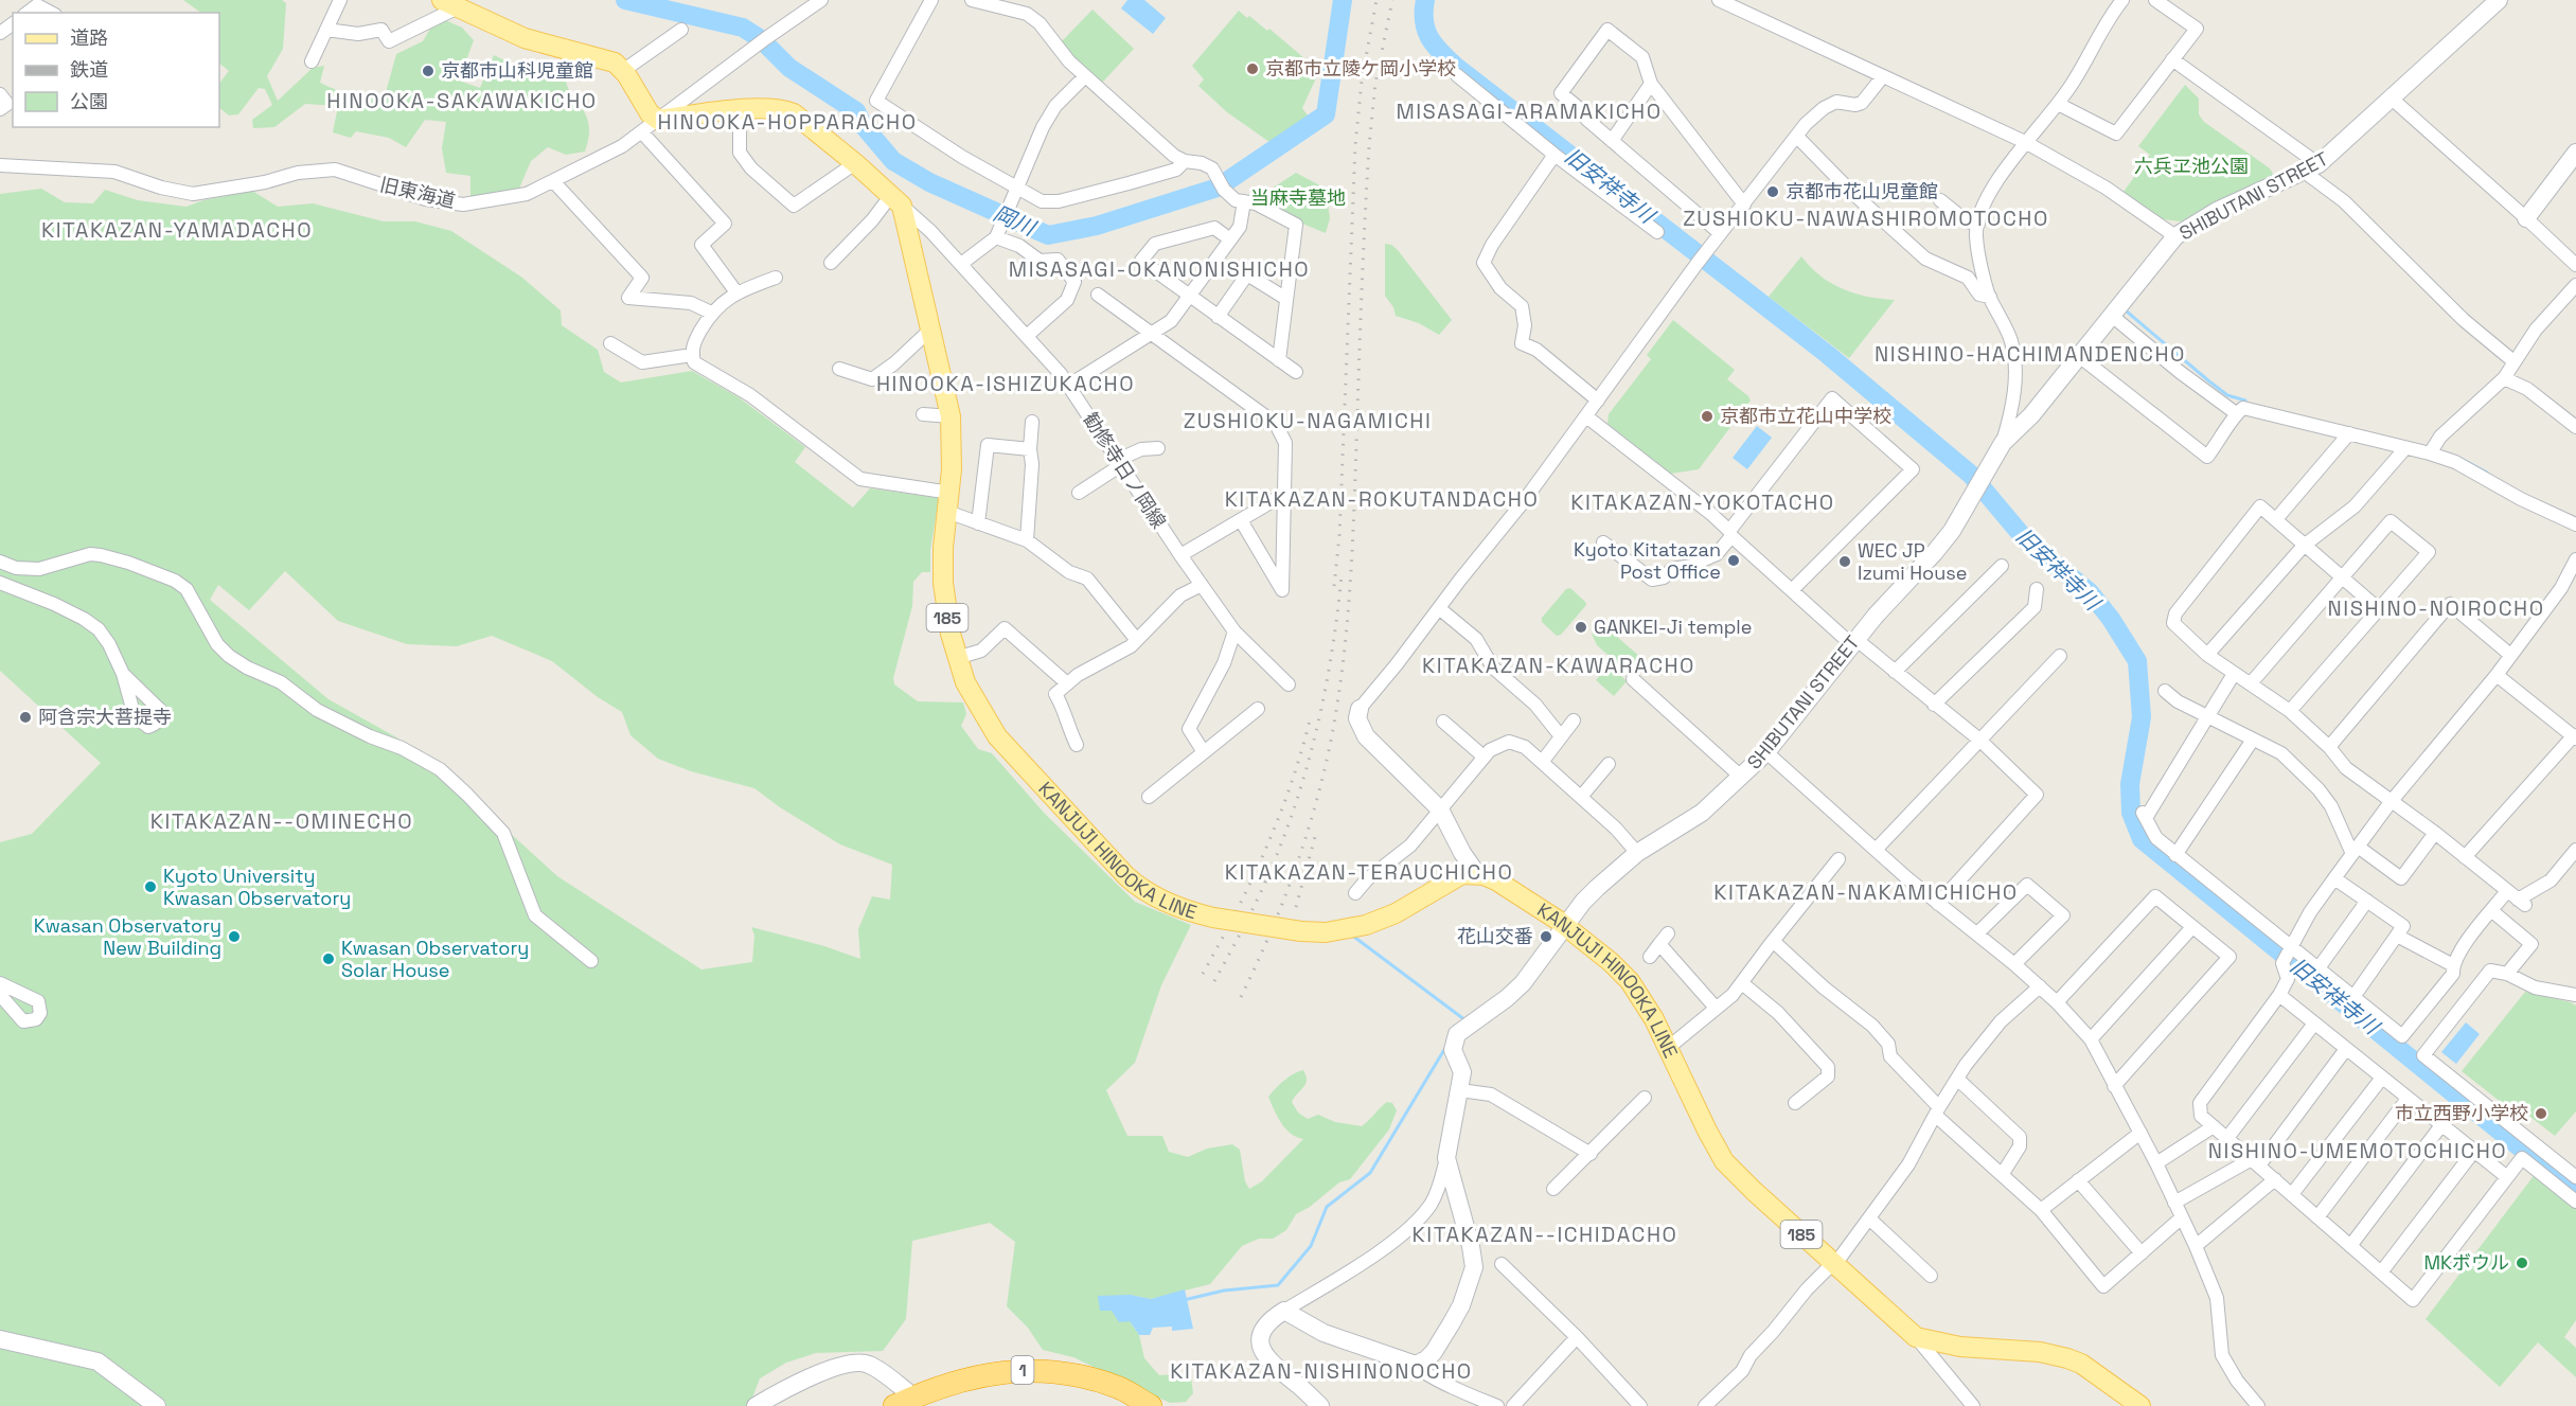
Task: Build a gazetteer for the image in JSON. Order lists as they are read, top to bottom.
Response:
{
  "streets": {
    "highway": ["1"],
    "main road": ["SHIBUTANI STREET", "185", "KANJUJI HINOOKA LINE"],
    "street": ["旧東海道", "勧修寺日ノ岡線"]
  },
  "crossings": [
    ["SHIBUTANI STREET", "KANJUJI HINOOKA LINE"],
    ["勧修寺日ノ岡線", "KANJUJI HINOOKA LINE"]
  ],
  "districts": [
    "HINOOKA-SAKAWAKICHO",
    "MISASAGI-ARAMAKICHO",
    "HINOOKA-HOPPARACHO",
    "ZUSHIOKU-NAWASHIROMOTOCHO",
    "KITAKAZAN-YAMADACHO",
    "MISASAGI-OKANONISHICHO",
    "NISHINO-HACHIMANDENCHO",
    "HINOOKA-ISHIZUKACHO",
    "ZUSHIOKU-NAGAMICHI",
    "KITAKAZAN-ROKUTANDACHO",
    "KITAKAZAN-YOKOTACHO",
    "NISHINO-NOIROCHO",
    "KITAKAZAN-KAWARACHO",
    "KITAKAZAN--OMINECHO",
    "KITAKAZAN-TERAUCHICHO",
    "KITAKAZAN-NAKAMICHICHO",
    "NISHINO-UMEMOTOCHICHO",
    "KITAKAZAN--ICHIDACHO",
    "KITAKAZAN-NISHINONOCHO"
  ],
  "water": ["旧安祥寺川", "岡川"],
  "parks": ["六兵ヱ池公園", "当麻寺墓地"],
  "places": [
    "京都市立陵ケ岡小学校",
    "京都市山科児童館",
    "京都市花山児童館",
    "京都市立花山中学校",
    "Kyoto Kitatazan Post Office",
    "WEC JP Izumi House",
    "GANKEI-Ji temple",
    "阿含宗大菩提寺",
    "Kyoto University Kwasan Observatory",
    "Kwasan Observatory New Building",
    "花山交番",
    "Kwasan Observatory Solar House",
    "市立西野小学校",
    "MKボウル"
  ],
  "legend": ["道路", "鉄道", "公園"]
}
